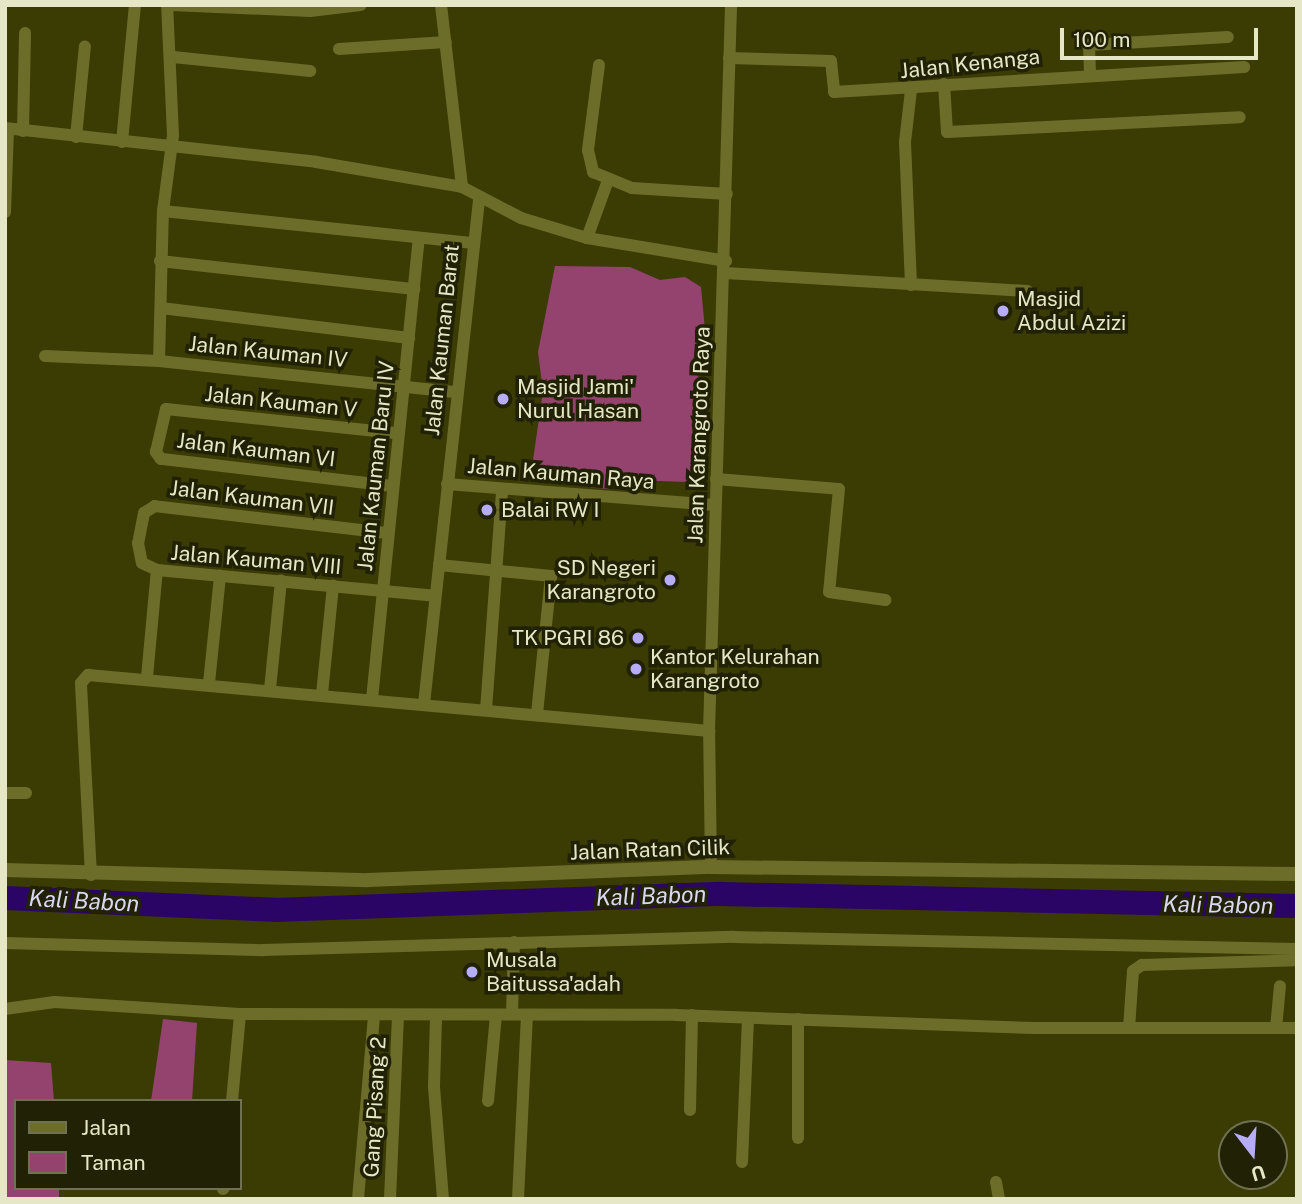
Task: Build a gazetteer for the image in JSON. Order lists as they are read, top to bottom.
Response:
{
  "streets": {
    "street": [
      "Jalan Kenanga",
      "Jalan Kauman Barat",
      "Jalan Kauman IV",
      "Jalan Kauman V",
      "Jalan Karangroto Raya",
      "Jalan Kauman VI",
      "Jalan Kauman Baru IV",
      "Jalan Kauman Raya",
      "Jalan Kauman VII",
      "Jalan Kauman VIII",
      "Jalan Ratan Cilik",
      "Gang Pisang 2"
    ]
  },
  "crossings": [
    ["Jalan Kenanga", "Jalan Karangroto Raya"],
    ["Jalan Kauman Barat", "Jalan Kauman IV"],
    ["Jalan Kauman Barat", "Jalan Kauman Raya"],
    ["Jalan Kauman Barat", "Jalan Kauman VIII"],
    ["Jalan Kauman IV", "Jalan Kauman Baru IV"],
    ["Jalan Kauman V", "Jalan Kauman VI"],
    ["Jalan Kauman V", "Jalan Kauman Baru IV"],
    ["Jalan Karangroto Raya", "Jalan Kauman Raya"],
    ["Jalan Karangroto Raya", "Jalan Ratan Cilik"],
    ["Jalan Kauman VI", "Jalan Kauman Baru IV"],
    ["Jalan Kauman Baru IV", "Jalan Kauman VII"],
    ["Jalan Kauman Baru IV", "Jalan Kauman VIII"],
    ["Jalan Kauman VII", "Jalan Kauman VIII"]
  ],
  "water": ["Kali Babon"],
  "places": [
    "Masjid Abdul Azizi",
    "Masjid Jami' Nurul Hasan",
    "Balai RW I",
    "SD Negeri Karangroto",
    "TK PGRI 86",
    "Kantor Kelurahan Karangroto",
    "Musala Baitussa'adah"
  ],
  "legend": ["Jalan", "Taman"],
  "scale_bar": "100 m",
  "north": "bottom"
}
